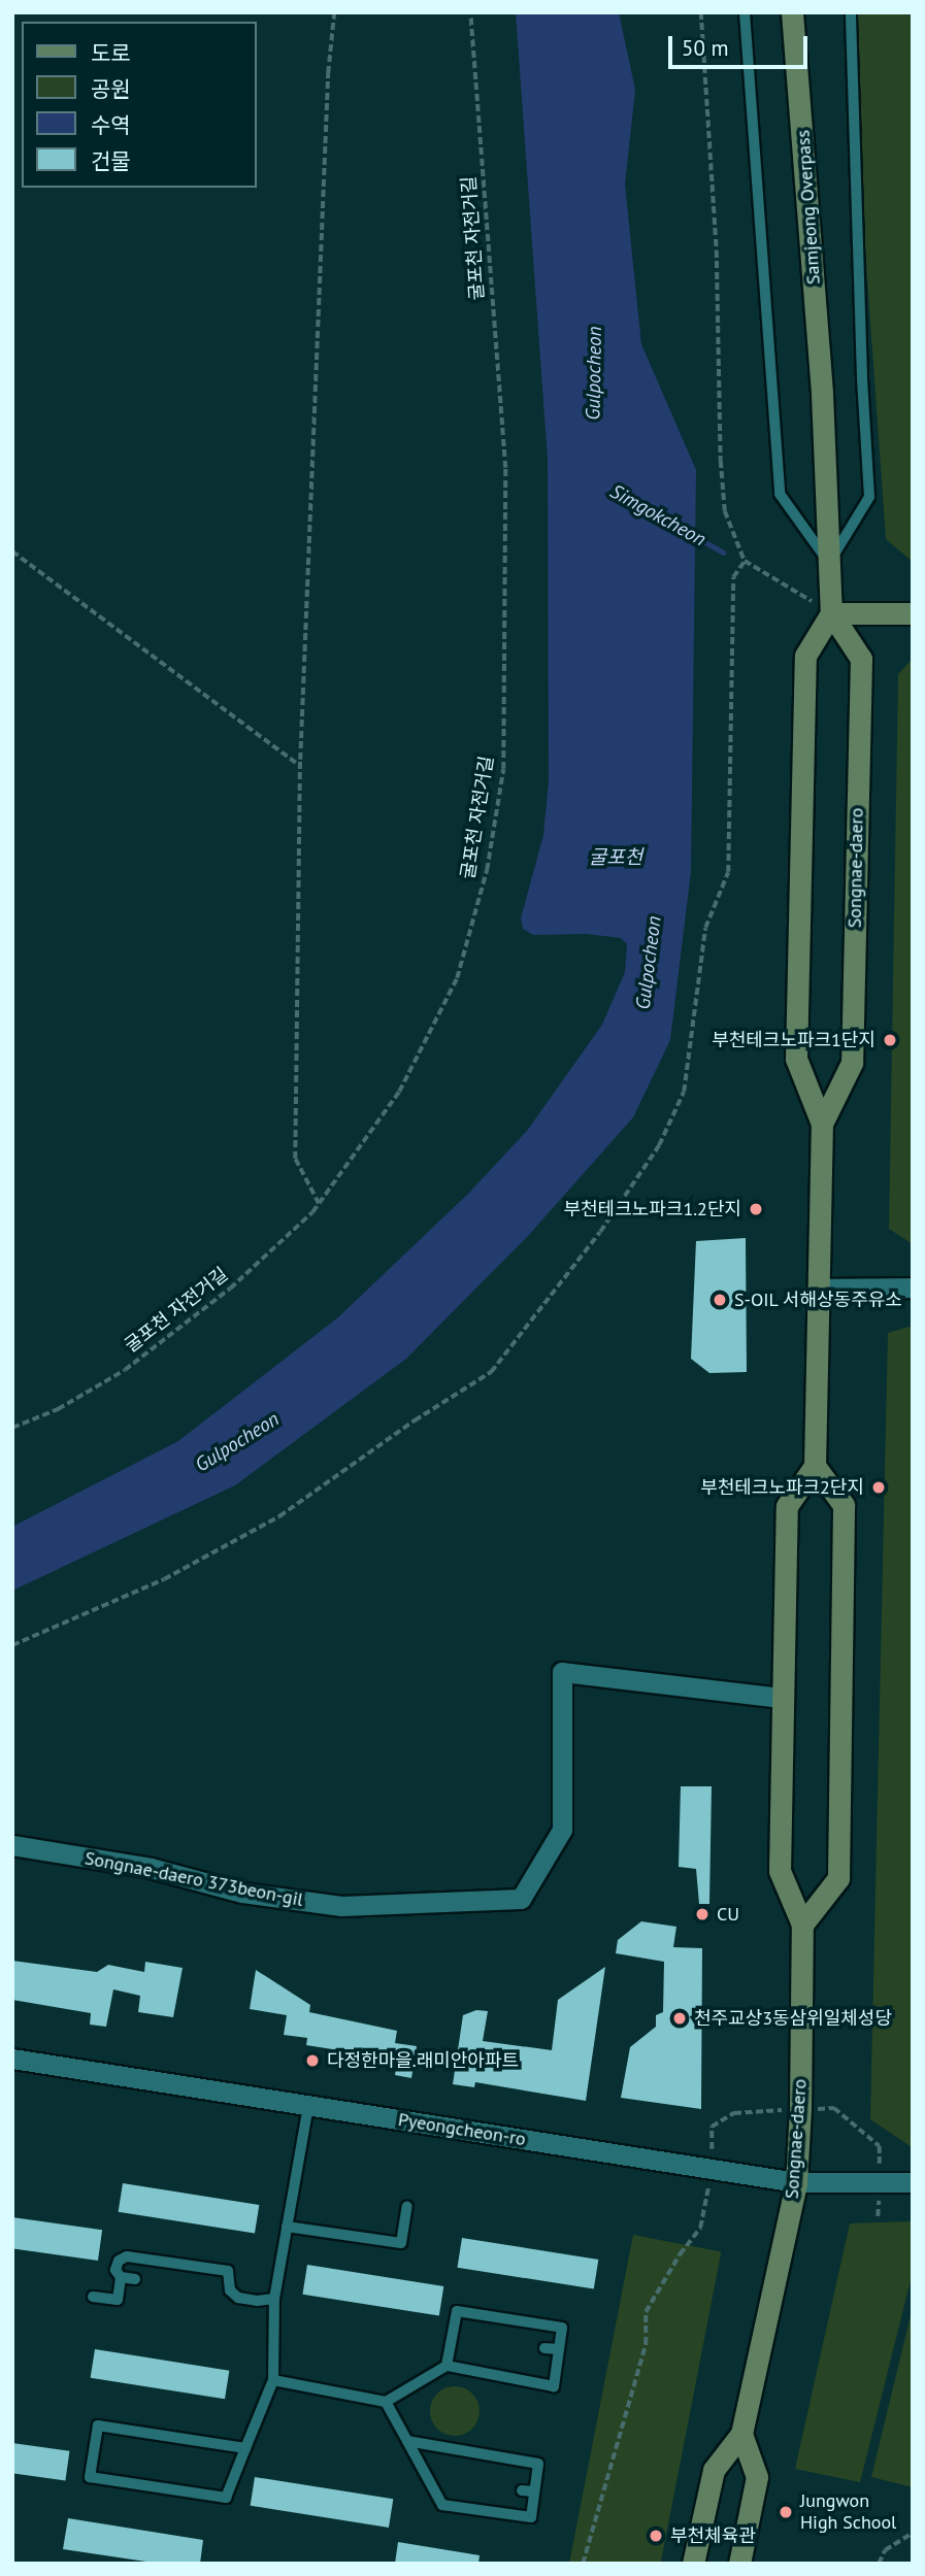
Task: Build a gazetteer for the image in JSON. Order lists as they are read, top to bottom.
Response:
{
  "streets": {
    "street": [
      "Samjeong Overpass",
      "Songnae-daero",
      "Songnae-daero 373beon-gil",
      "Pyeongcheon-ro"
    ],
    "path": ["굴포천 자전거길"]
  },
  "crossings": [
    ["Songnae-daero", "Songnae-daero 373beon-gil"],
    ["Songnae-daero", "Pyeongcheon-ro"]
  ],
  "water": ["Gulpocheon", "Simgokcheon", "굴포천"],
  "places": [
    "부천테크노파크1단지",
    "부천테크노파크1.2단지",
    "S-OIL 서해상동주유소",
    "부천테크노파크2단지",
    "CU",
    "천주교상3동삼위일체성당",
    "다정한마을.래미안아파트",
    "Jungwon High School",
    "부천체육관"
  ],
  "legend": [
    "도로",
    "공원",
    "수역",
    "건물"
  ],
  "scale_bar": "50 m"
}
